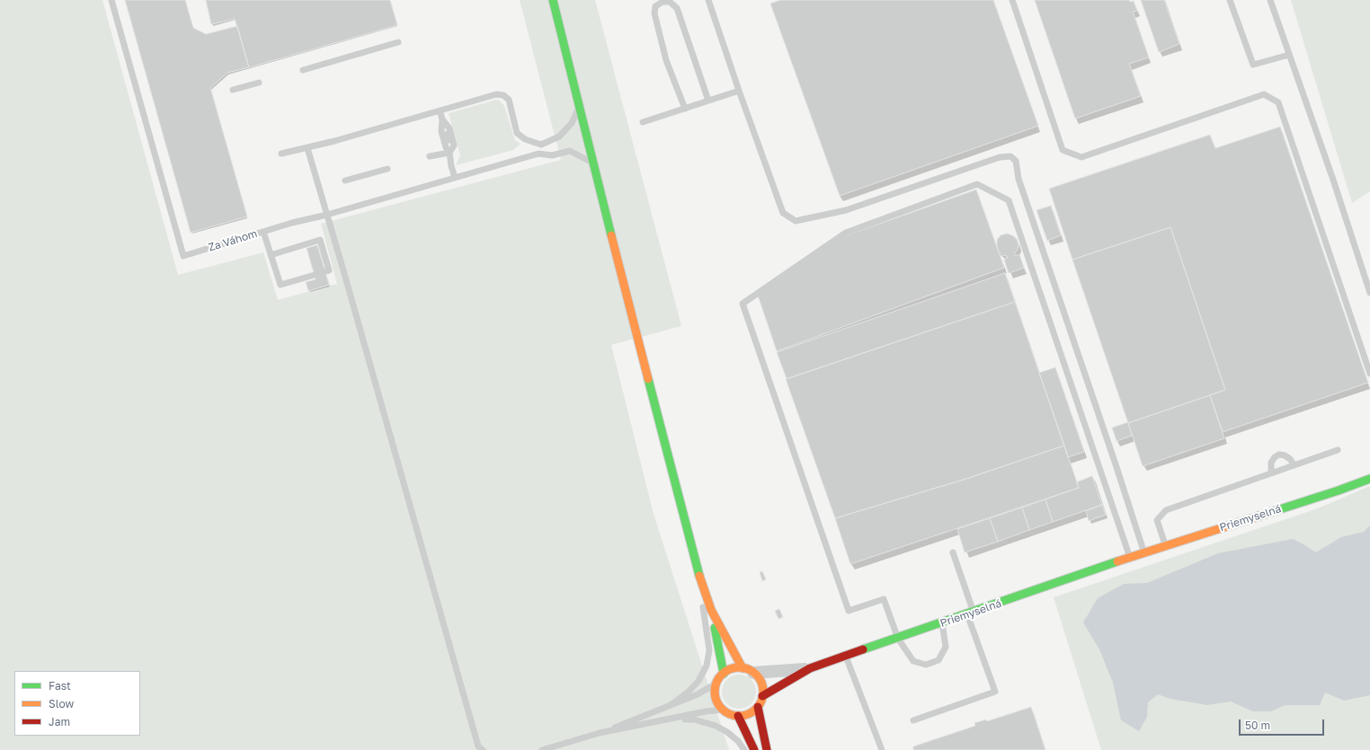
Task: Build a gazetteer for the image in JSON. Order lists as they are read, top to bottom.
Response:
{
  "streets": {
    "main road": ["Priemyselná"],
    "lane": ["Za Váhom"]
  },
  "legend": ["Fast", "Slow", "Jam"],
  "scale_bar": "50 m"
}
